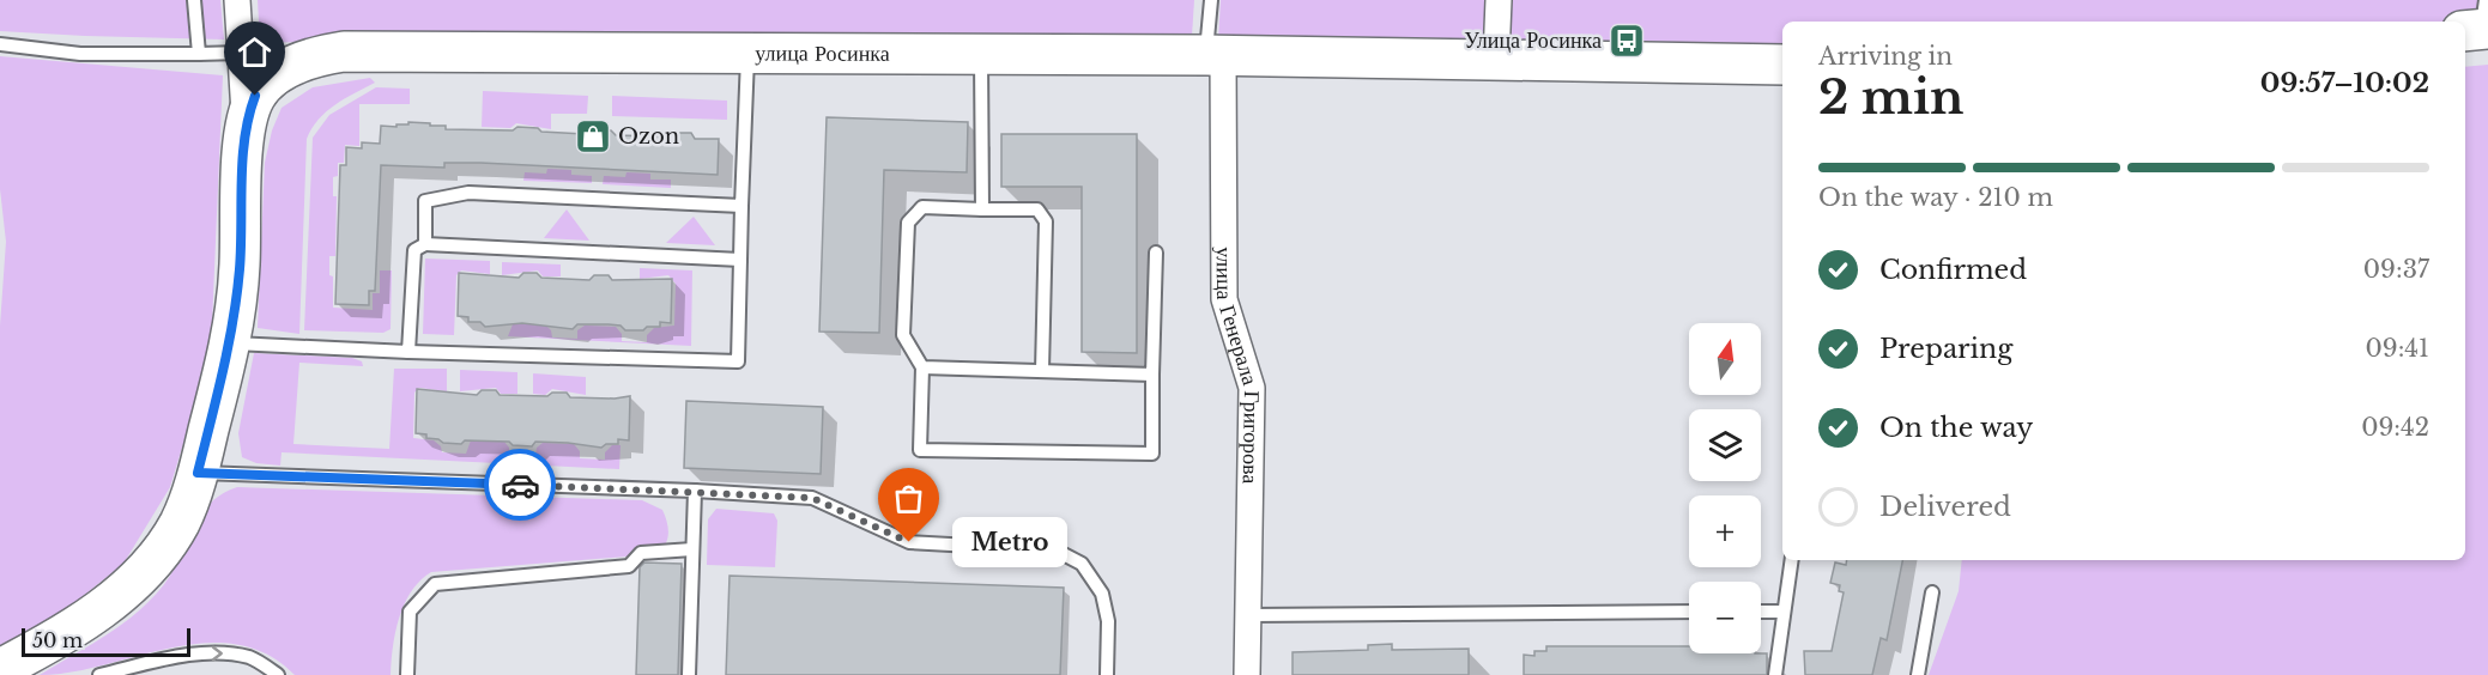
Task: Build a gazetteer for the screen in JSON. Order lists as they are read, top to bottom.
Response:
{
  "streets": {
    "main road": ["улица Росинка"],
    "street": ["улица Генерала Григорова"]
  },
  "crossings": [
    ["улица Росинка", "улица Генерала Григорова"]
  ],
  "places": {
    "bus stop": ["Улица Росинка"],
    "shop": ["Ozon"],
    "other": ["Metro"]
  },
  "scale_bar": "50 m",
  "north": "top",
  "page": {
    "heading": ["2 min", "Arriving in", "09:57–10:02"],
    "bar": "On the way · 210 m",
    "list": [
      ["Confirmed", "09:37"],
      ["Preparing", "09:41"],
      ["On the way", "09:42"],
      "Delivered"
    ],
    "map_buttons": ["+", "−"],
    "bubble": "Metro",
    "scale": "50 m"
  }
}
